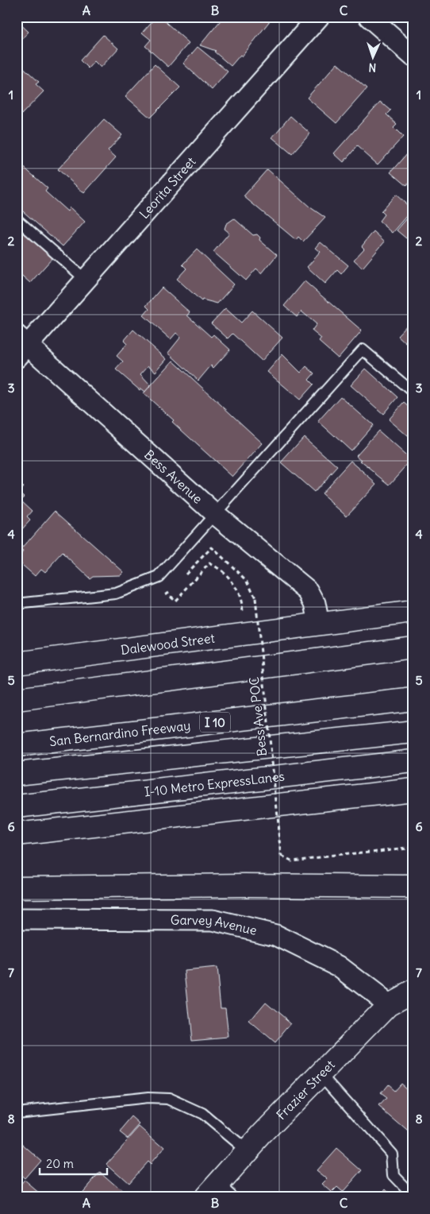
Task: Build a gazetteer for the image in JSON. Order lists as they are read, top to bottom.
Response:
{
  "streets": {
    "main road": [
      "Dalewood Street",
      "I 10",
      "San Bernardino Freeway",
      "I-10 Metro ExpressLanes",
      "Frazier Street"
    ],
    "street": ["Leorita Street", "Bess Avenue", "Garvey Avenue"],
    "path": ["Bess Ave POC"]
  },
  "crossings": [
    ["Leorita Street", "Bess Avenue"],
    ["Bess Avenue", "Dalewood Street"],
    ["Garvey Avenue", "Frazier Street"]
  ],
  "scale_bar": "20 m",
  "north": "bottom",
  "grid": {
    "columns": ["A", "B", "C"],
    "rows": [
      "1",
      "2",
      "3",
      "4",
      "5",
      "6",
      "7",
      "8"
    ]
  }
}
